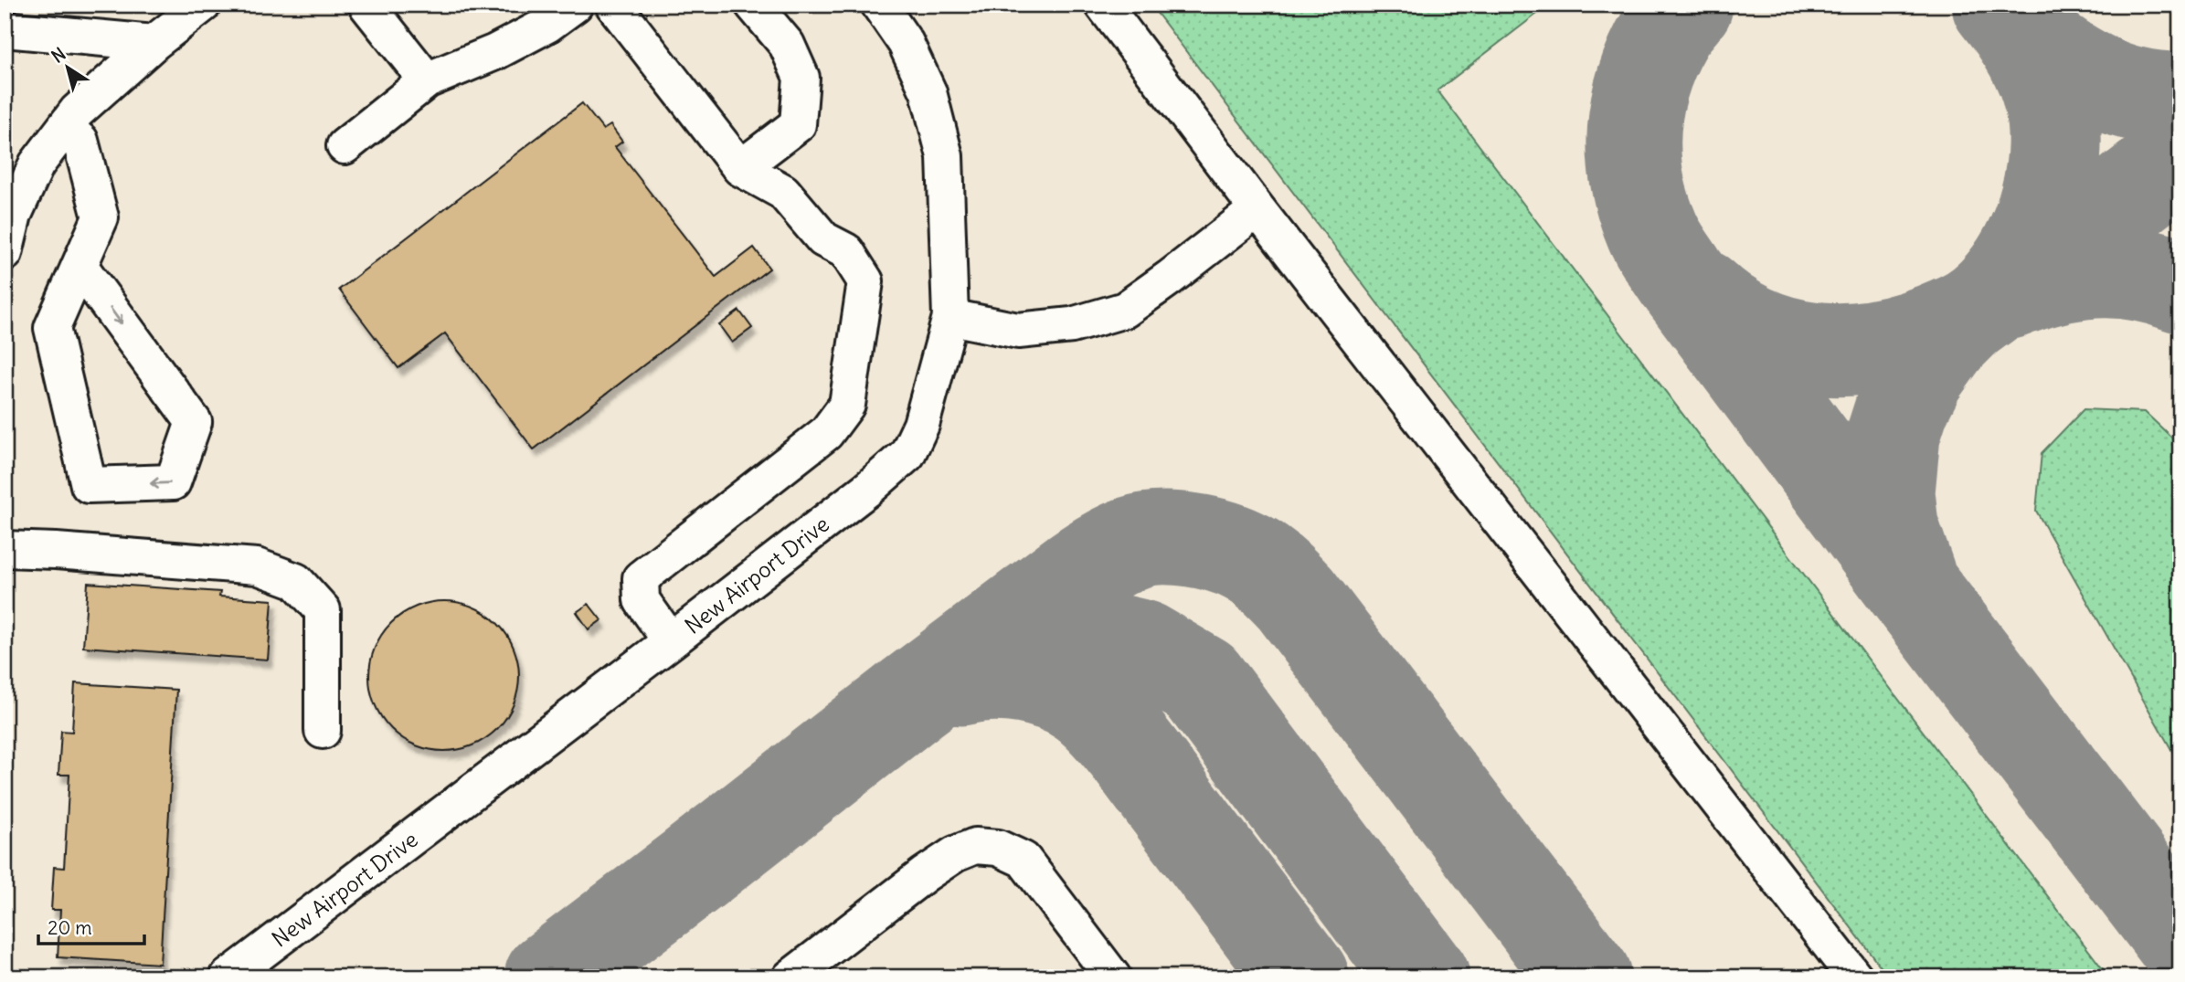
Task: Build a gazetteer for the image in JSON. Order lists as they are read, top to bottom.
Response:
{
  "streets": {
    "lane": ["New Airport Drive"]
  },
  "scale_bar": "20 m",
  "north": "top left"
}
